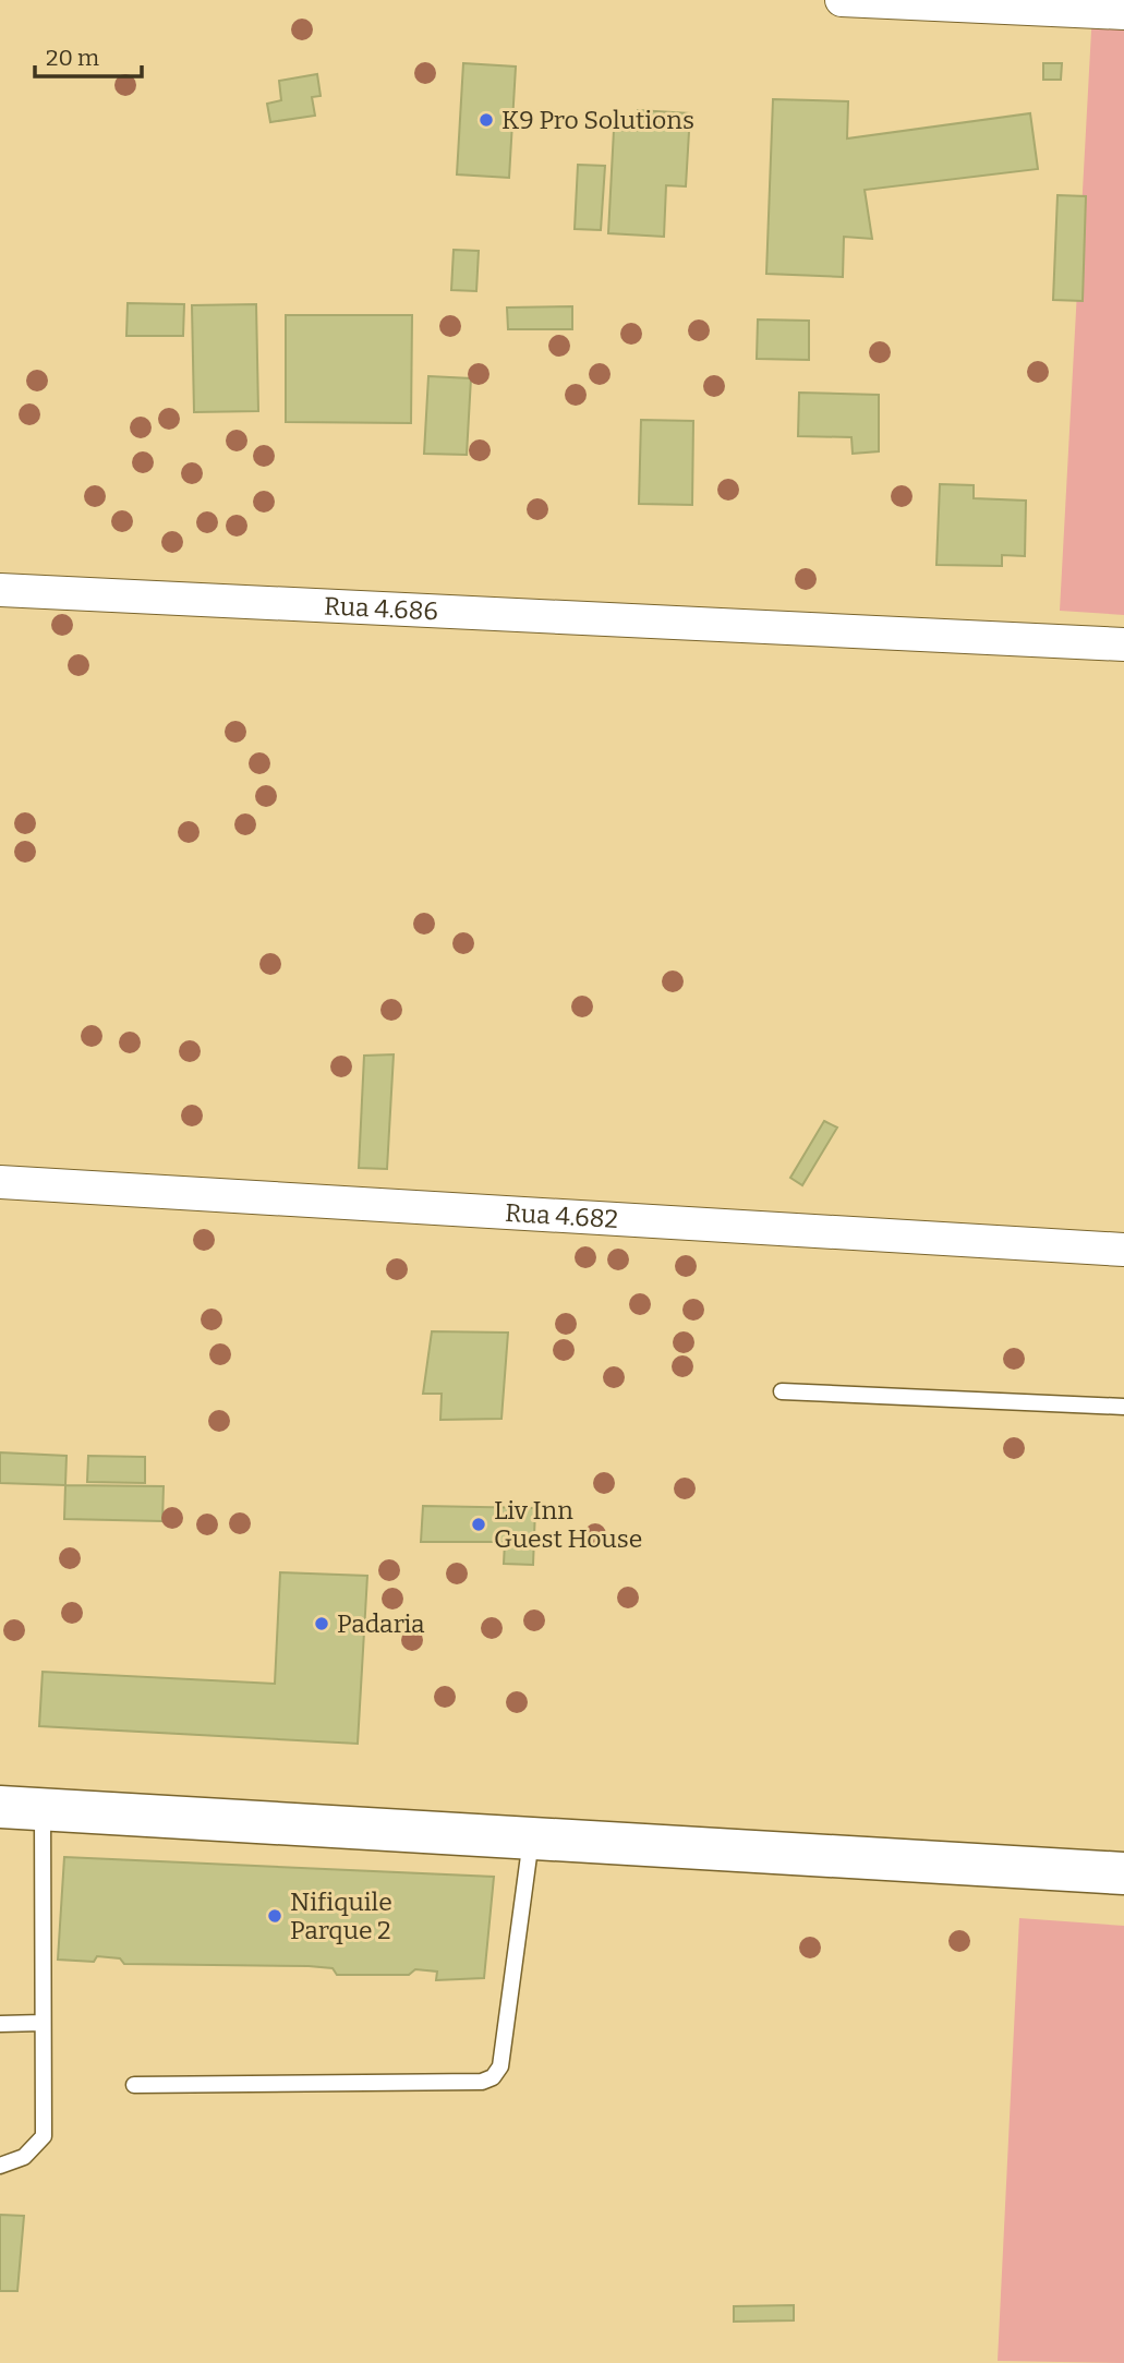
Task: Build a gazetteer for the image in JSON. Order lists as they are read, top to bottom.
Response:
{
  "streets": {
    "street": ["Rua 4.686", "Rua 4.682"]
  },
  "places": [
    "K9 Pro Solutions",
    "Liv Inn Guest House",
    "Padaria",
    "Nifiquile Parque 2"
  ],
  "scale_bar": "20 m"
}
